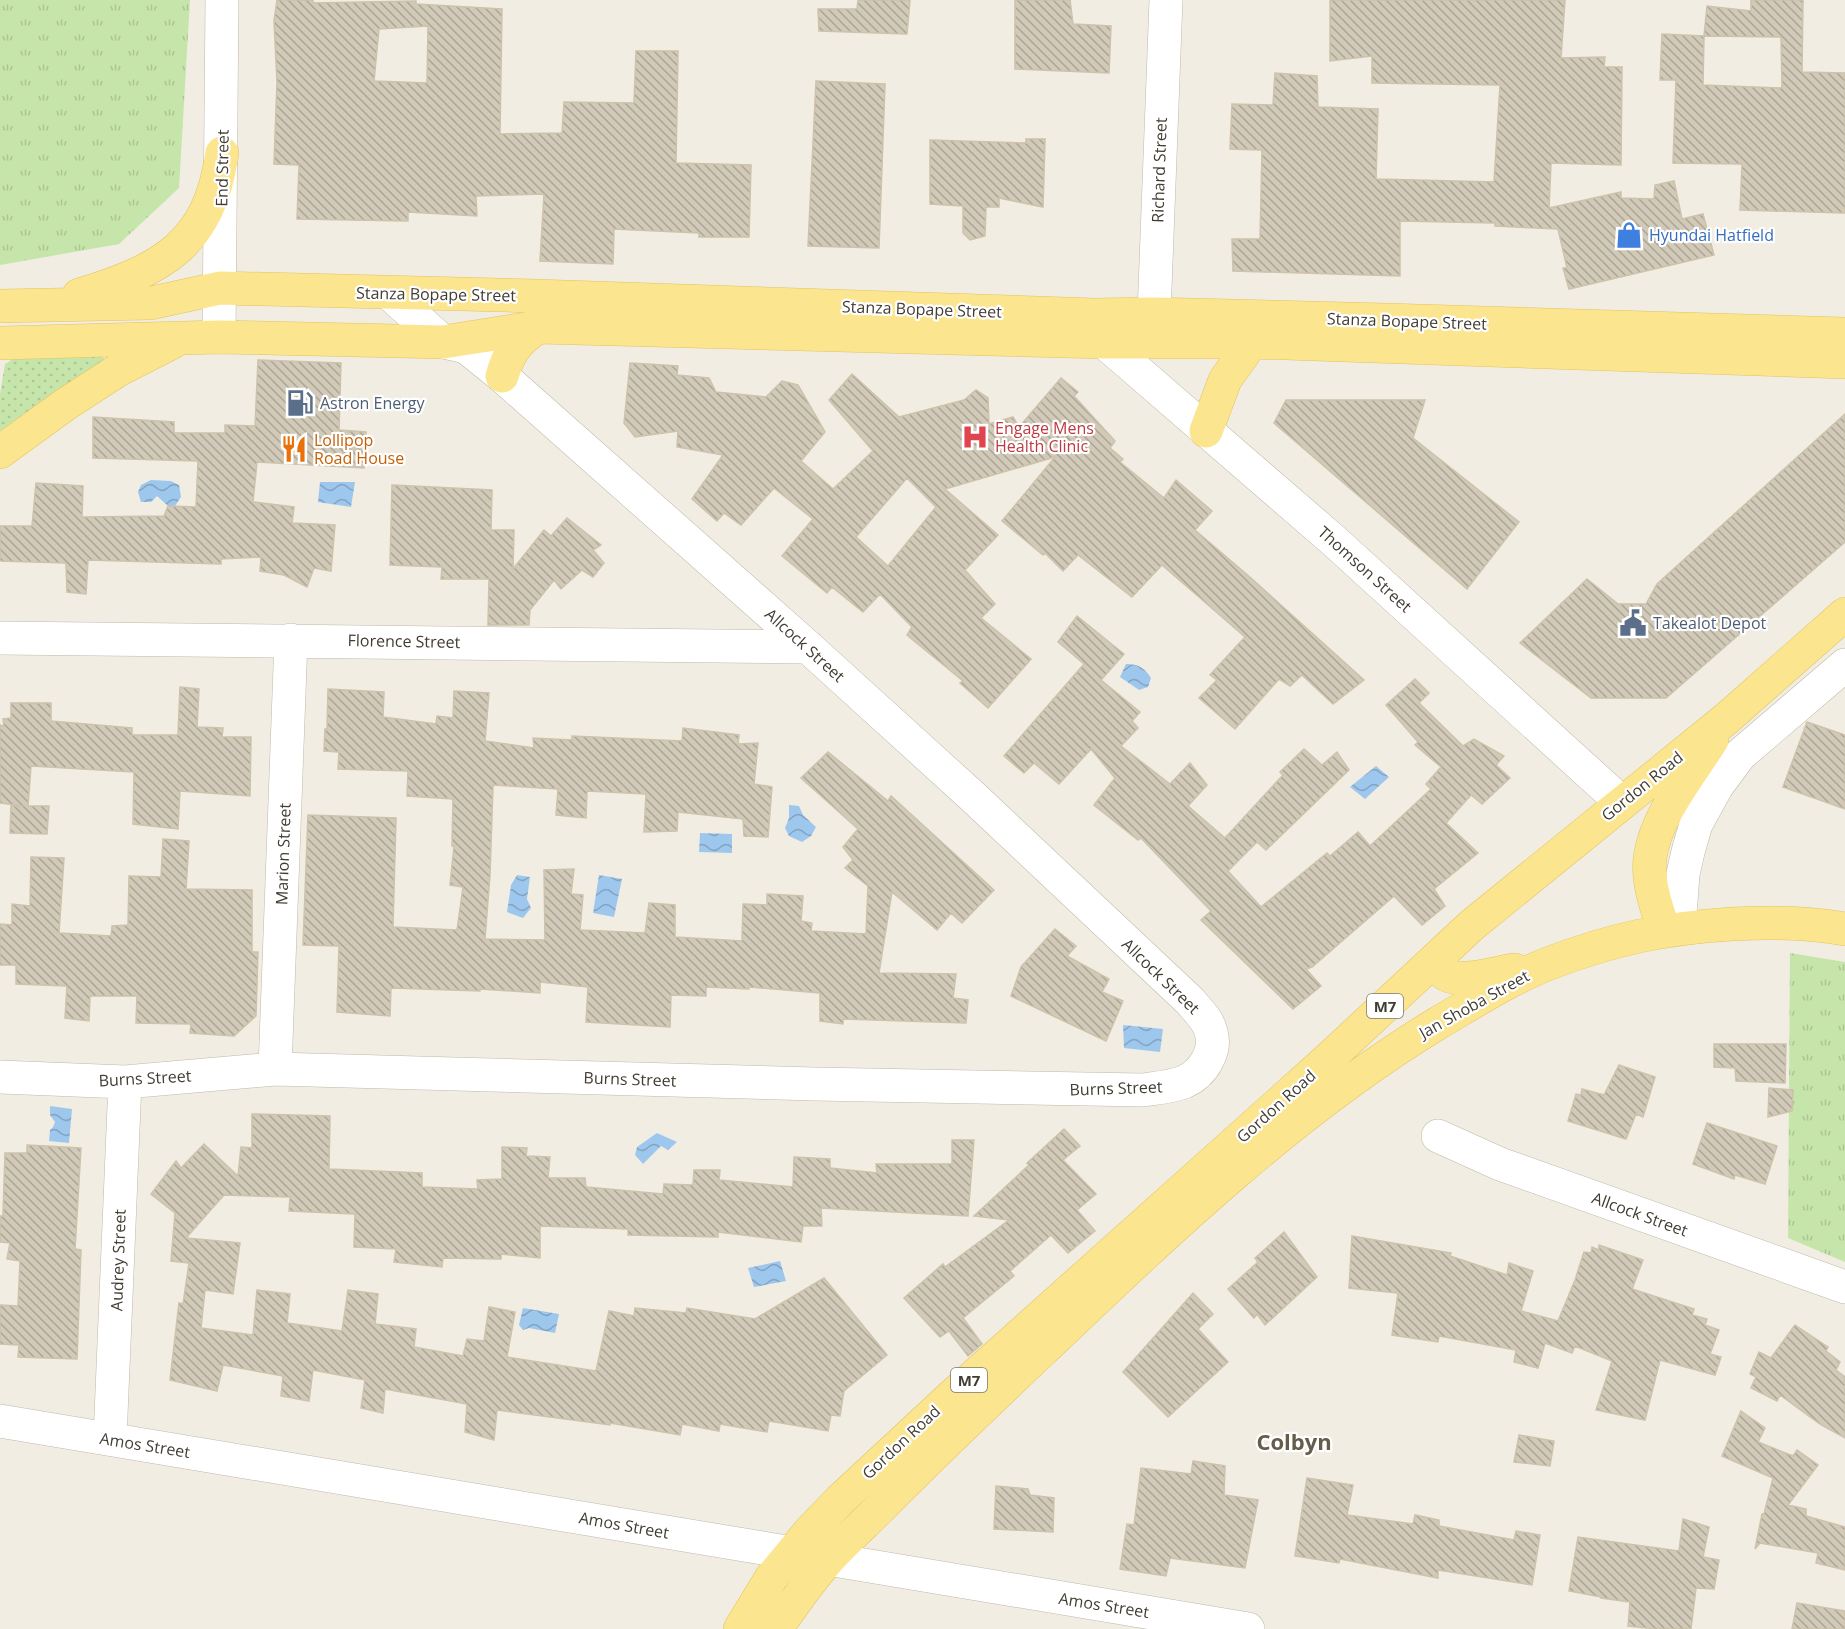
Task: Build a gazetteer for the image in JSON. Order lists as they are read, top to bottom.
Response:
{
  "streets": {
    "main road": [
      "Stanza Bopape Street",
      "Gordon Road",
      "Jan Shoba Street",
      "M7"
    ],
    "street": [
      "End Street",
      "Richard Street",
      "Thomson Street",
      "Florence Street",
      "Allcock Street",
      "Marion Street",
      "Burns Street",
      "Audrey Street",
      "Amos Street"
    ]
  },
  "crossings": [
    ["End Street", "Stanza Bopape Street"],
    ["Richard Street", "Stanza Bopape Street"],
    ["Stanza Bopape Street", "Thomson Street"],
    ["Stanza Bopape Street", "Allcock Street"],
    ["Thomson Street", "Gordon Road"],
    ["Florence Street", "Allcock Street"],
    ["Florence Street", "Marion Street"],
    ["Allcock Street", "Burns Street"],
    ["Gordon Road", "Jan Shoba Street"],
    ["Gordon Road", "Amos Street"],
    ["Marion Street", "Burns Street"],
    ["Burns Street", "Audrey Street"],
    ["Audrey Street", "Amos Street"]
  ],
  "districts": ["Colbyn"],
  "places": {
    "shop": ["Hyundai Hatfield"],
    "fuel station": ["Astron Energy"],
    "hospital": ["Engage Mens Health Clinic"],
    "restaurant": ["Lollipop Road House"],
    "public building": ["Takealot Depot"]
  }
}
